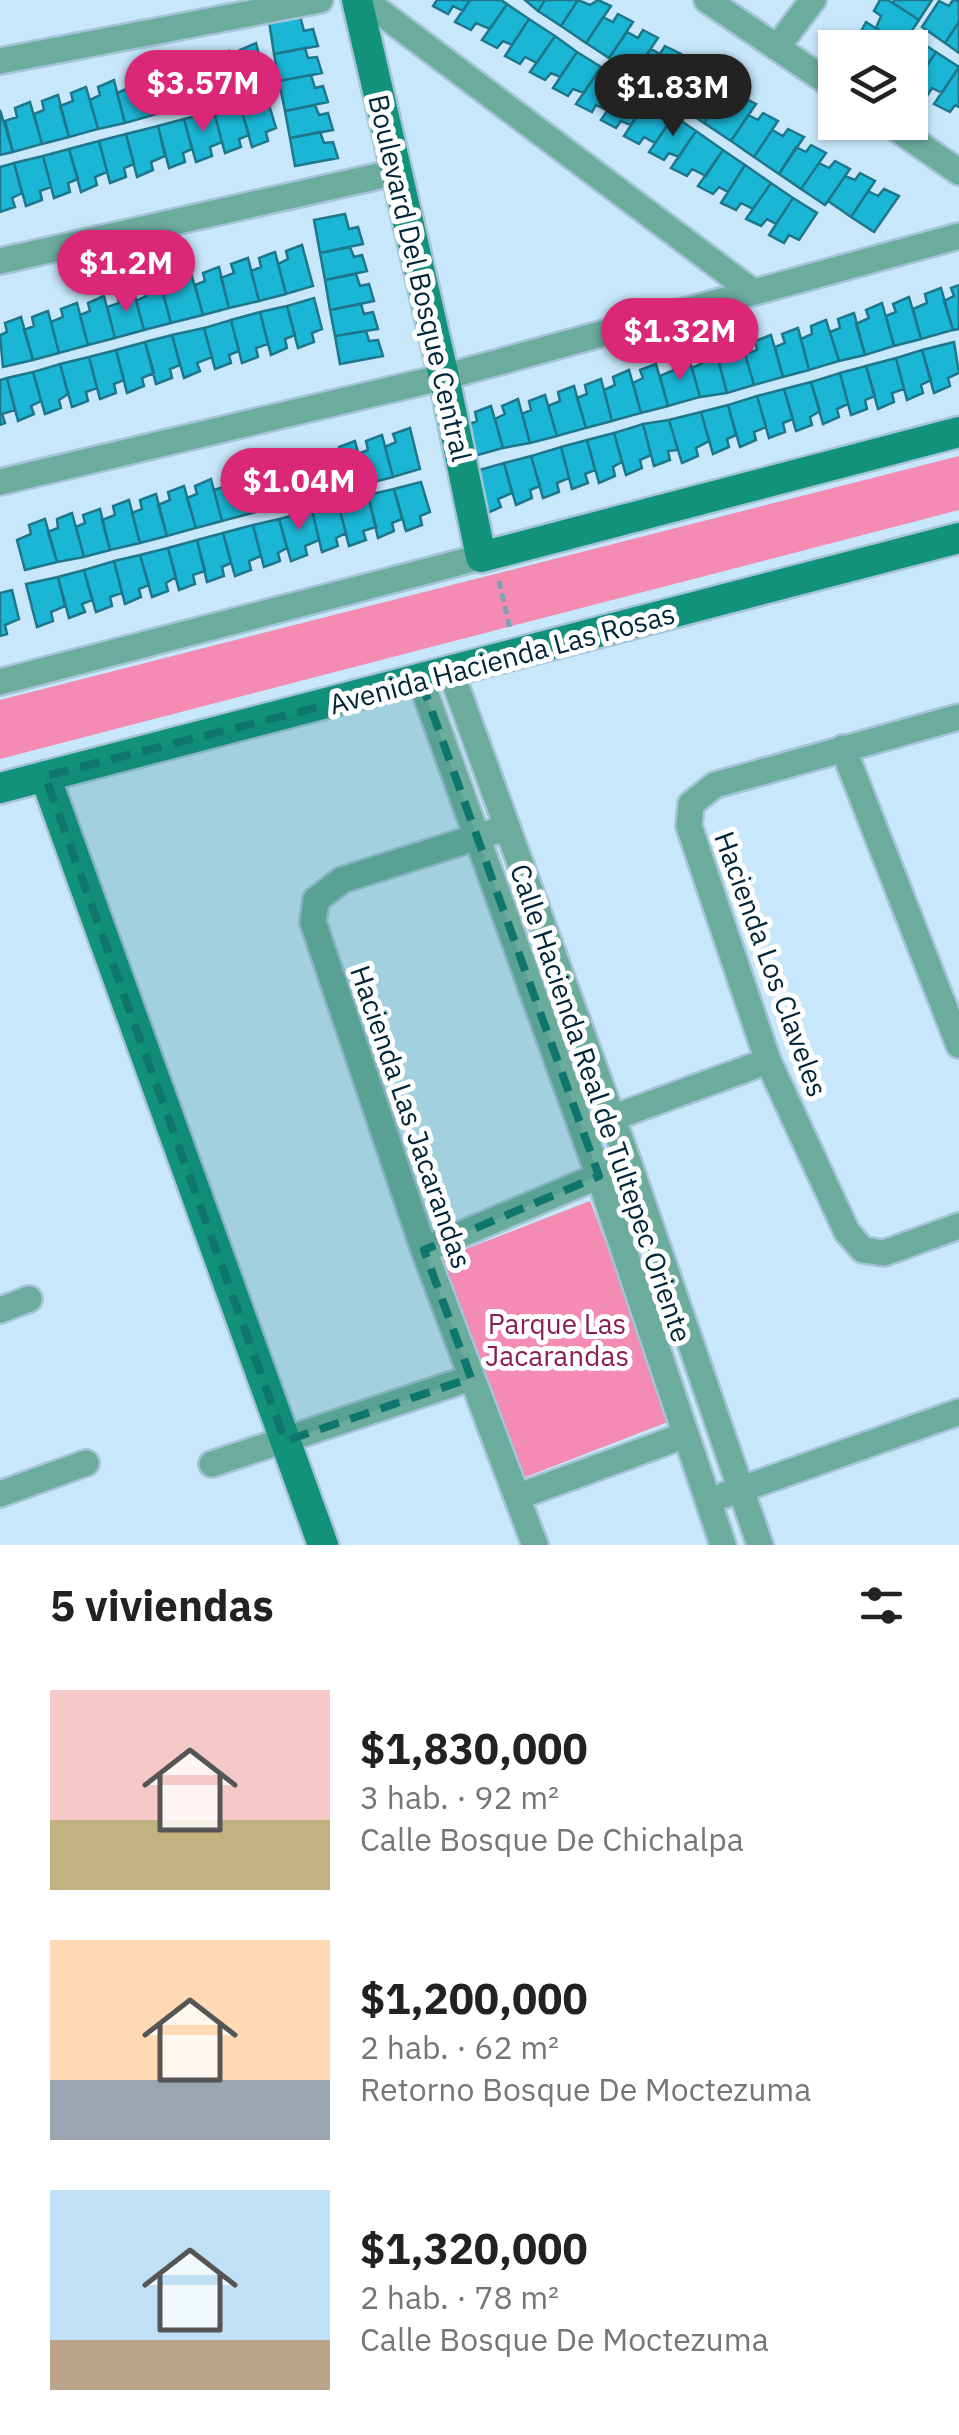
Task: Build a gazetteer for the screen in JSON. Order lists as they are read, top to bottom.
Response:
{
  "streets": {
    "street": [
      "Boulevard Del Bosque Central",
      "Avenida Hacienda Las Rosas",
      "Hacienda Los Claveles",
      "Calle Hacienda Real de Tultepec Oriente",
      "Hacienda Las Jacarandas"
    ]
  },
  "crossings": [
    ["Avenida Hacienda Las Rosas", "Calle Hacienda Real de Tultepec Oriente"],
    ["Calle Hacienda Real de Tultepec Oriente", "Hacienda Las Jacarandas"]
  ],
  "parks": ["Parque Las Jacarandas"],
  "page": {
    "price": [
      "$3.57M",
      "$1.83M",
      "$1.2M",
      "$1.32M",
      "$1.04M"
    ],
    "heading": "5 viviendas",
    "list": [
      {
        "name": "$1,830,000",
        "note": "3 hab. · 92 m² · Calle Bosque De Chichalpa"
      },
      {
        "name": "$1,200,000",
        "note": "2 hab. · 62 m² · Retorno Bosque De Moctezuma"
      },
      {
        "name": "$1,320,000",
        "note": "2 hab. · 78 m² · Calle Bosque De Moctezuma"
      }
    ]
  }
}
